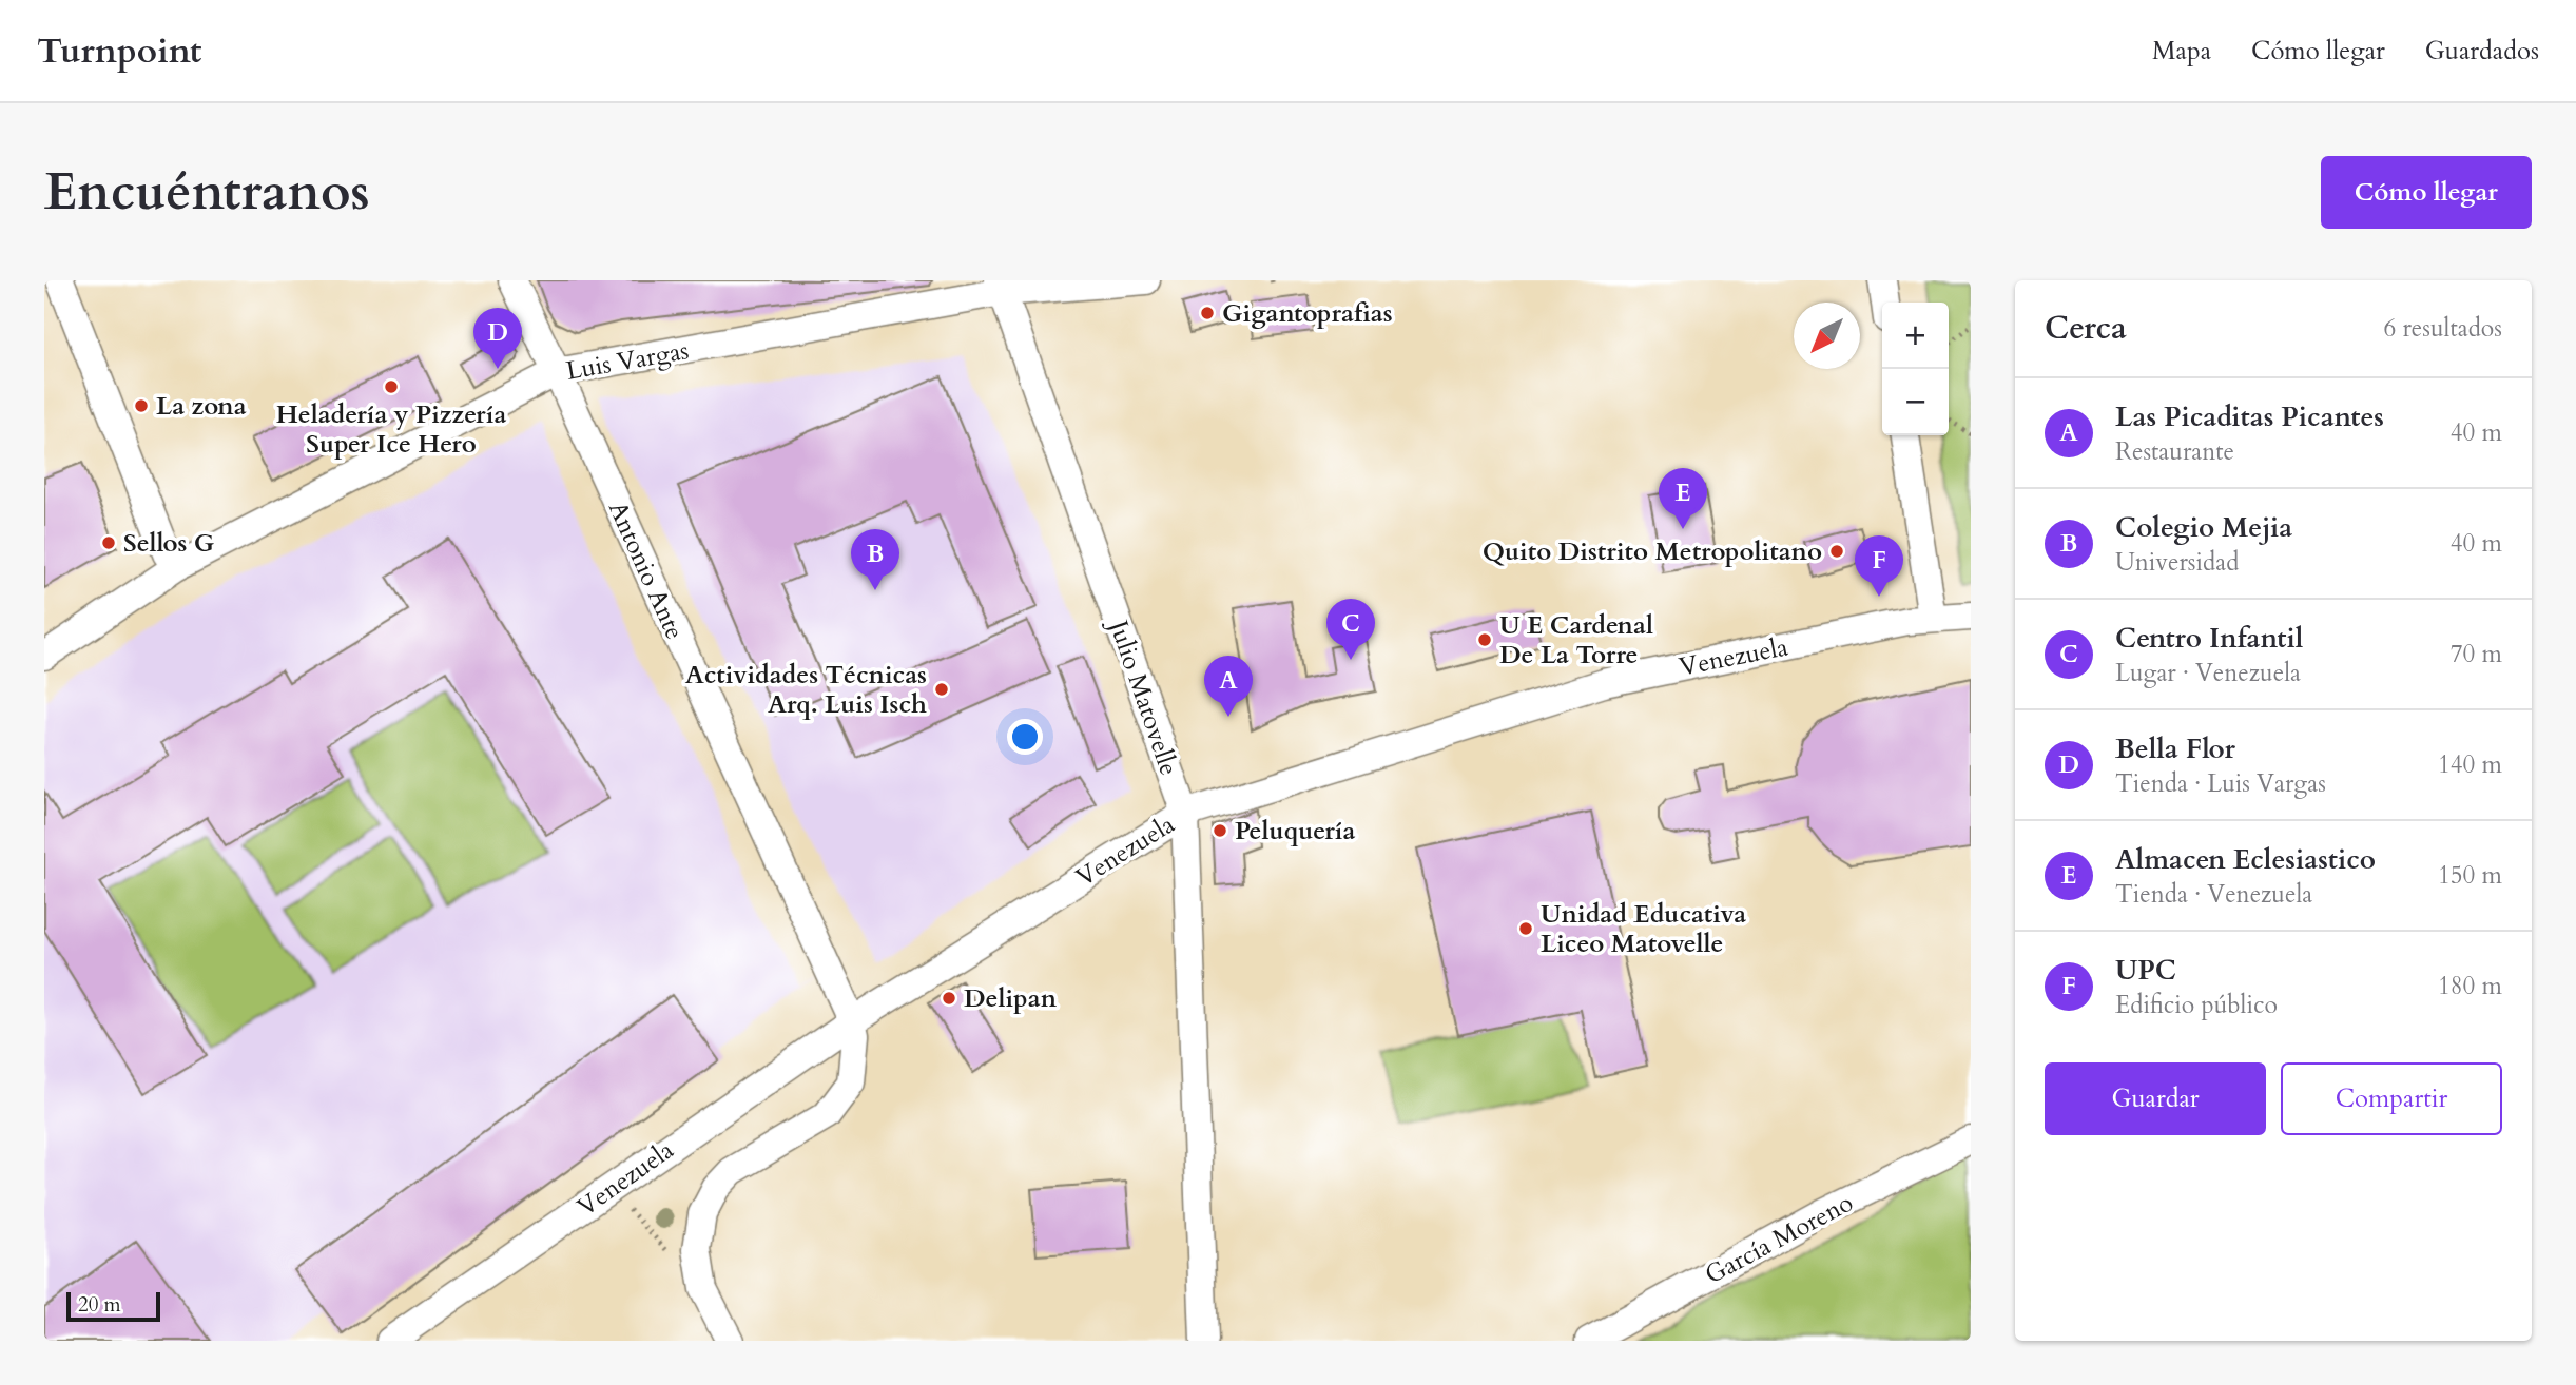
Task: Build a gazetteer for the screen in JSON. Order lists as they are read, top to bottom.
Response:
{
  "streets": {
    "street": [
      "Luis Vargas",
      "Antonio Ante",
      "Venezuela",
      "Julio Matovelle",
      "García Moreno"
    ]
  },
  "crossings": [
    ["Luis Vargas", "Antonio Ante"],
    ["Luis Vargas", "Julio Matovelle"],
    ["Antonio Ante", "Venezuela"],
    ["Venezuela", "Julio Matovelle"]
  ],
  "places": [
    "Gigantoprafias",
    "Heladería y Pizzería Super Ice Hero",
    "La zona",
    "Sellos G",
    "Quito Distrito Metropolitano",
    "U E Cardenal De La Torre",
    "Actividades Técnicas Arq. Luis Isch",
    "Peluquería",
    "Unidad Educativa Liceo Matovelle",
    "Delipan"
  ],
  "scale_bar": "20 m",
  "north": "bottom left",
  "page": {
    "header": "Turnpoint",
    "nav": ["Mapa", "Cómo llegar", "Guardados"],
    "buttons": [
      "Cómo llegar",
      ["Guardar", "Compartir"]
    ],
    "title": "Encuéntranos",
    "heading": ["Cerca", "6 resultados"],
    "map_buttons": ["+", "−"],
    "pins": [
      "D",
      "E",
      "B",
      "F",
      "C",
      "A"
    ],
    "list": [
      {
        "mark": "A",
        "name": "Las Picaditas Picantes",
        "note": "Restaurante",
        "value": "40 m"
      },
      {
        "mark": "B",
        "name": "Colegio Mejia",
        "note": "Universidad",
        "value": "40 m"
      },
      {
        "mark": "C",
        "name": "Centro Infantil",
        "note": "Lugar · Venezuela",
        "value": "70 m"
      },
      {
        "mark": "D",
        "name": "Bella Flor",
        "note": "Tienda · Luis Vargas",
        "value": "140 m"
      },
      {
        "mark": "E",
        "name": "Almacen Eclesiastico",
        "note": "Tienda · Venezuela",
        "value": "150 m"
      },
      {
        "mark": "F",
        "name": "UPC",
        "note": "Edificio público",
        "value": "180 m"
      }
    ],
    "scale": "20 m"
  }
}
